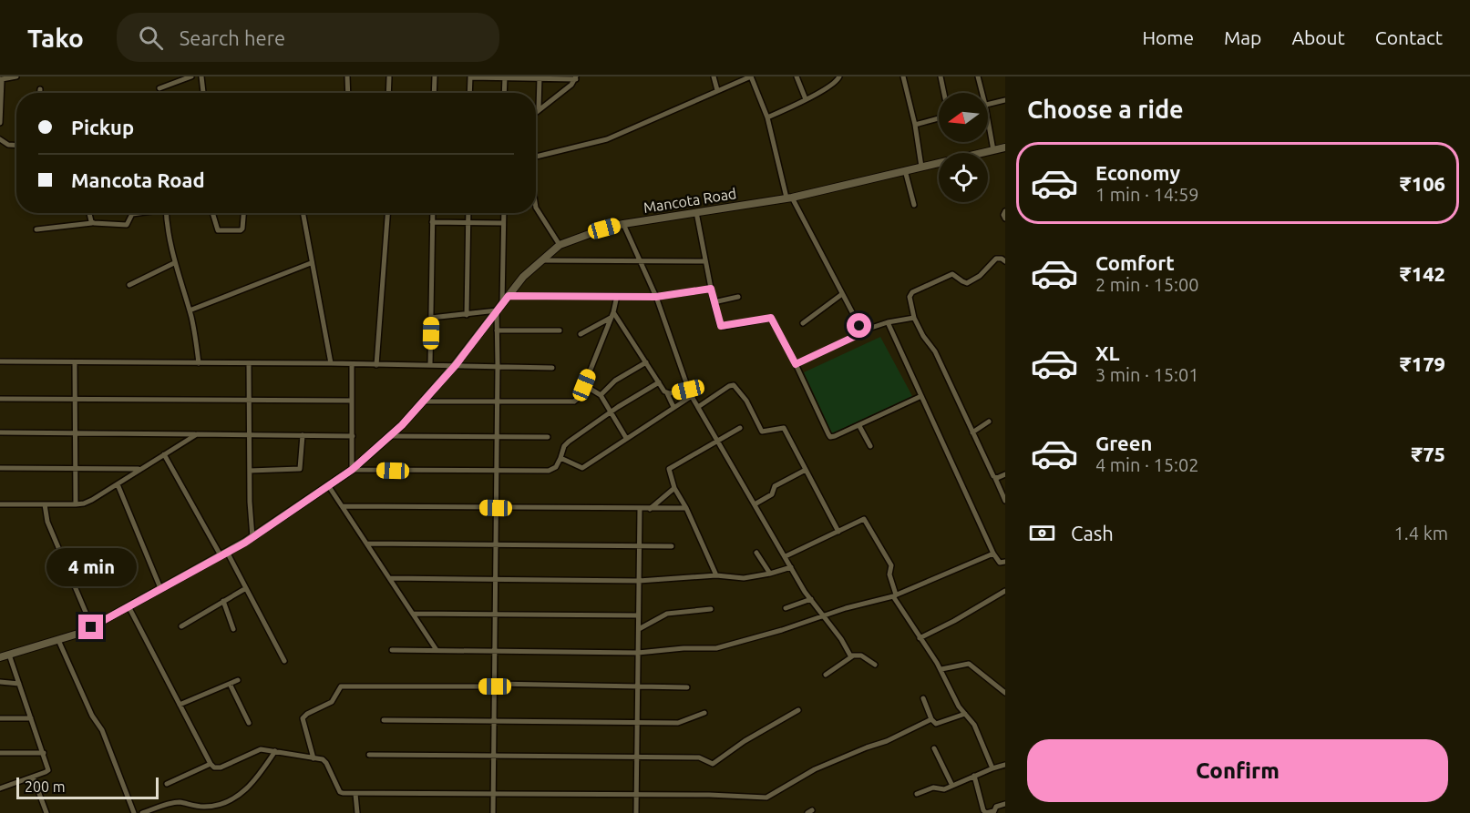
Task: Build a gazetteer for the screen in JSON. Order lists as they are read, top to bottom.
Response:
{
  "streets": {
    "main road": ["Mancota Road"]
  },
  "scale_bar": "200 m",
  "north": "left",
  "page": {
    "header": "Tako",
    "search": "Search here",
    "nav": [
      "Home",
      "Map",
      "About",
      "Contact"
    ],
    "heading": "Choose a ride",
    "banner": ["Pickup", "Mancota Road"],
    "list": [
      {
        "name": "Economy",
        "note": "1 min · 14:59",
        "value": "₹106"
      },
      {
        "name": "Comfort",
        "note": "2 min · 15:00",
        "value": "₹142"
      },
      {
        "name": "XL",
        "note": "3 min · 15:01",
        "value": "₹179"
      },
      {
        "name": "Green",
        "note": "4 min · 15:02",
        "value": "₹75"
      }
    ],
    "pay": ["Cash", "1.4 km"],
    "bubble": "4 min",
    "buttons": "Confirm",
    "scale": "200 m"
  }
}
